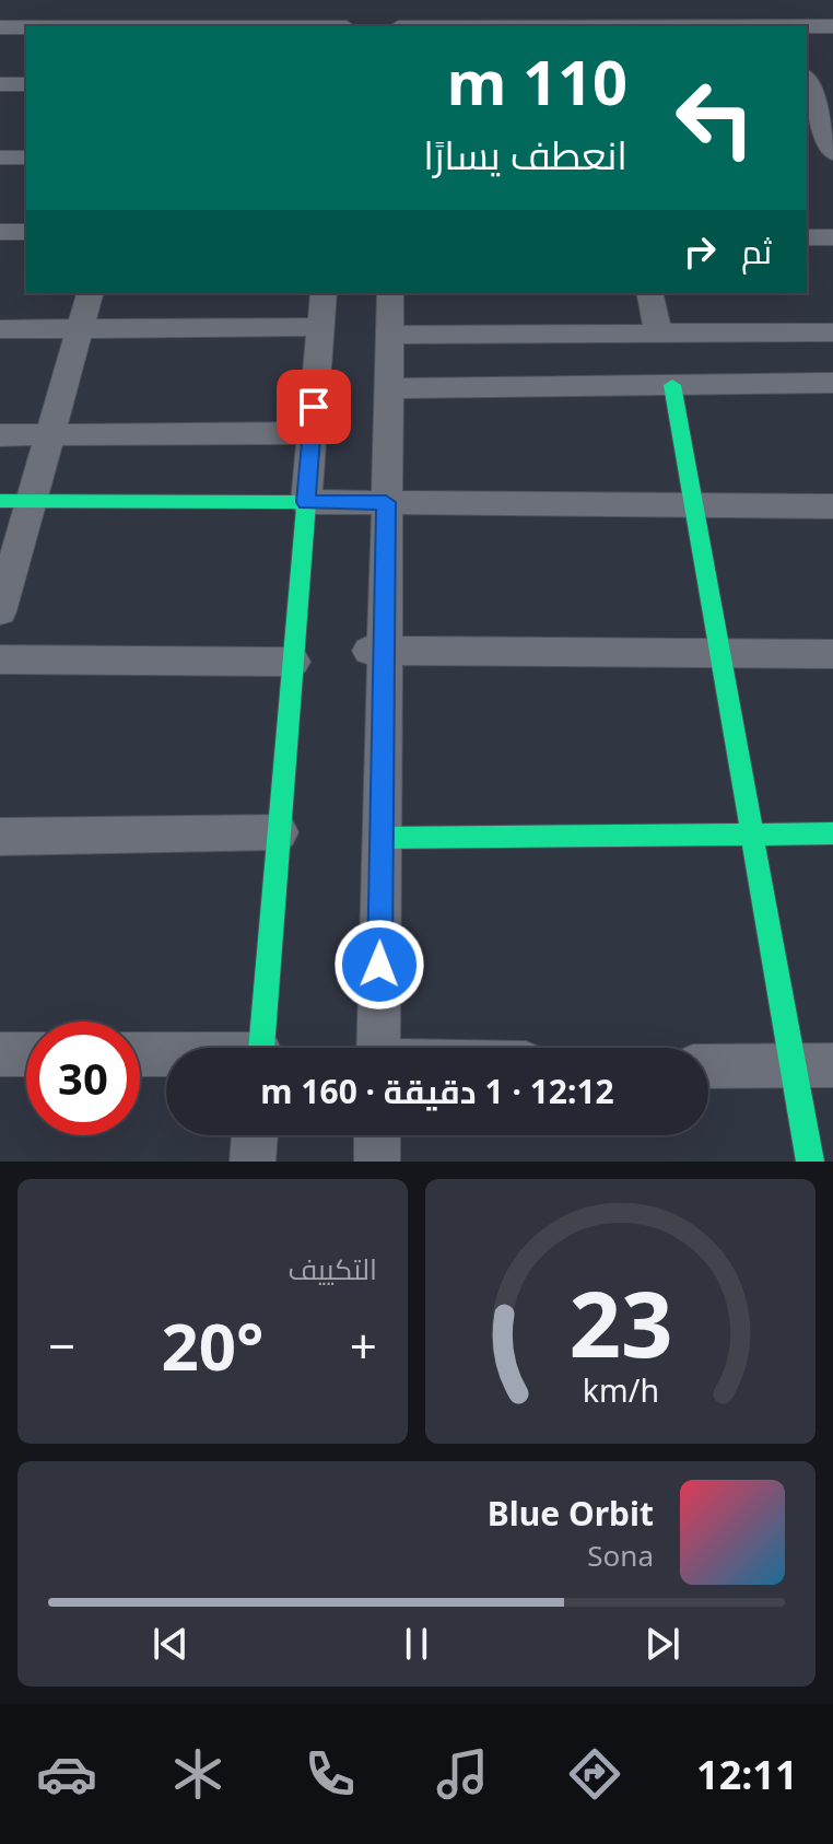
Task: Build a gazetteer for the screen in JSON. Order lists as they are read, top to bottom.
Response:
{
  "page": {
    "turn": ["110 m", "انعطف يسارًا"],
    "then": "ثم",
    "limit": "30",
    "trip": "12:12 · 1 دقيقة · 160 m",
    "tile": "التكييف",
    "heat": ["−", "20°", "+"],
    "song": ["Blue Orbit", "Sona"],
    "tabs": "12:11",
    "gauge": ["23", "km/h"]
  }
}
